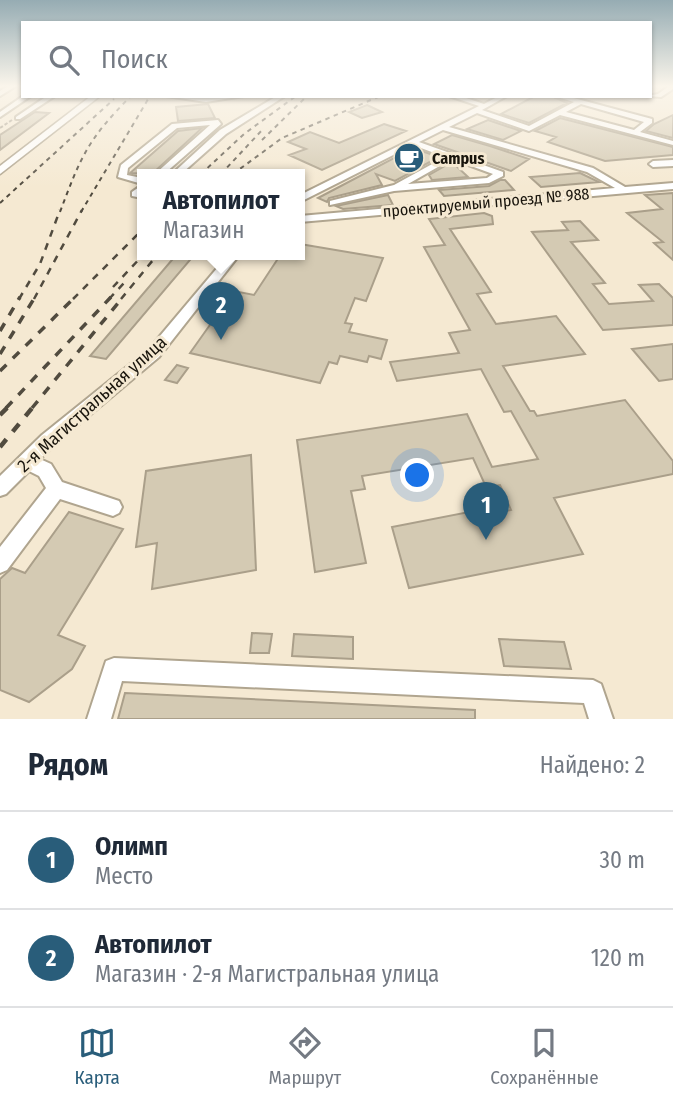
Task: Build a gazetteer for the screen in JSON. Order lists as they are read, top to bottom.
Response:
{
  "streets": {
    "street": ["проектируемый проезд № 988", "2-я Магистральная улица"]
  },
  "places": {
    "cafe": ["Campus"]
  },
  "page": {
    "search": "Поиск",
    "popup": ["Автопилот", "Магазин"],
    "pins": ["2", "1"],
    "heading": ["Рядом", "Найдено: 2"],
    "list": [
      {
        "mark": "1",
        "name": "Олимп",
        "note": "Место",
        "value": "30 m"
      },
      {
        "mark": "2",
        "name": "Автопилот",
        "note": "Магазин · 2-я Магистральная улица",
        "value": "120 m"
      }
    ],
    "nav": ["Карта", "Маршрут", "Сохранённые"]
  }
}
